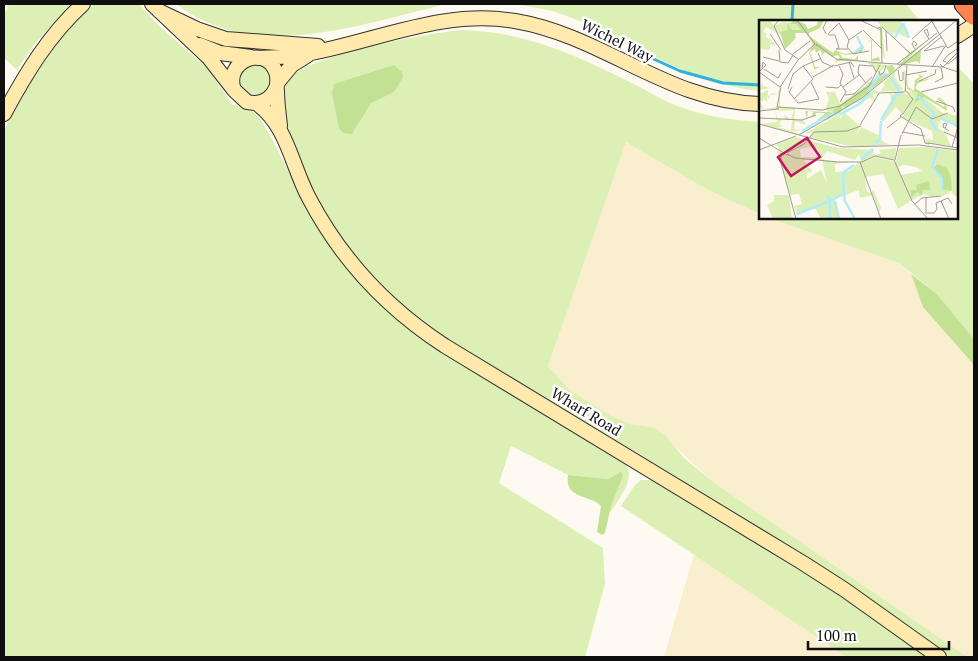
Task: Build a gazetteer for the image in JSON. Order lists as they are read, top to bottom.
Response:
{
  "streets": {
    "main road": ["Wichel Way", "Wharf Road"]
  },
  "crossings": [
    ["Wichel Way", "Wharf Road"]
  ],
  "scale_bar": "100 m"
}
